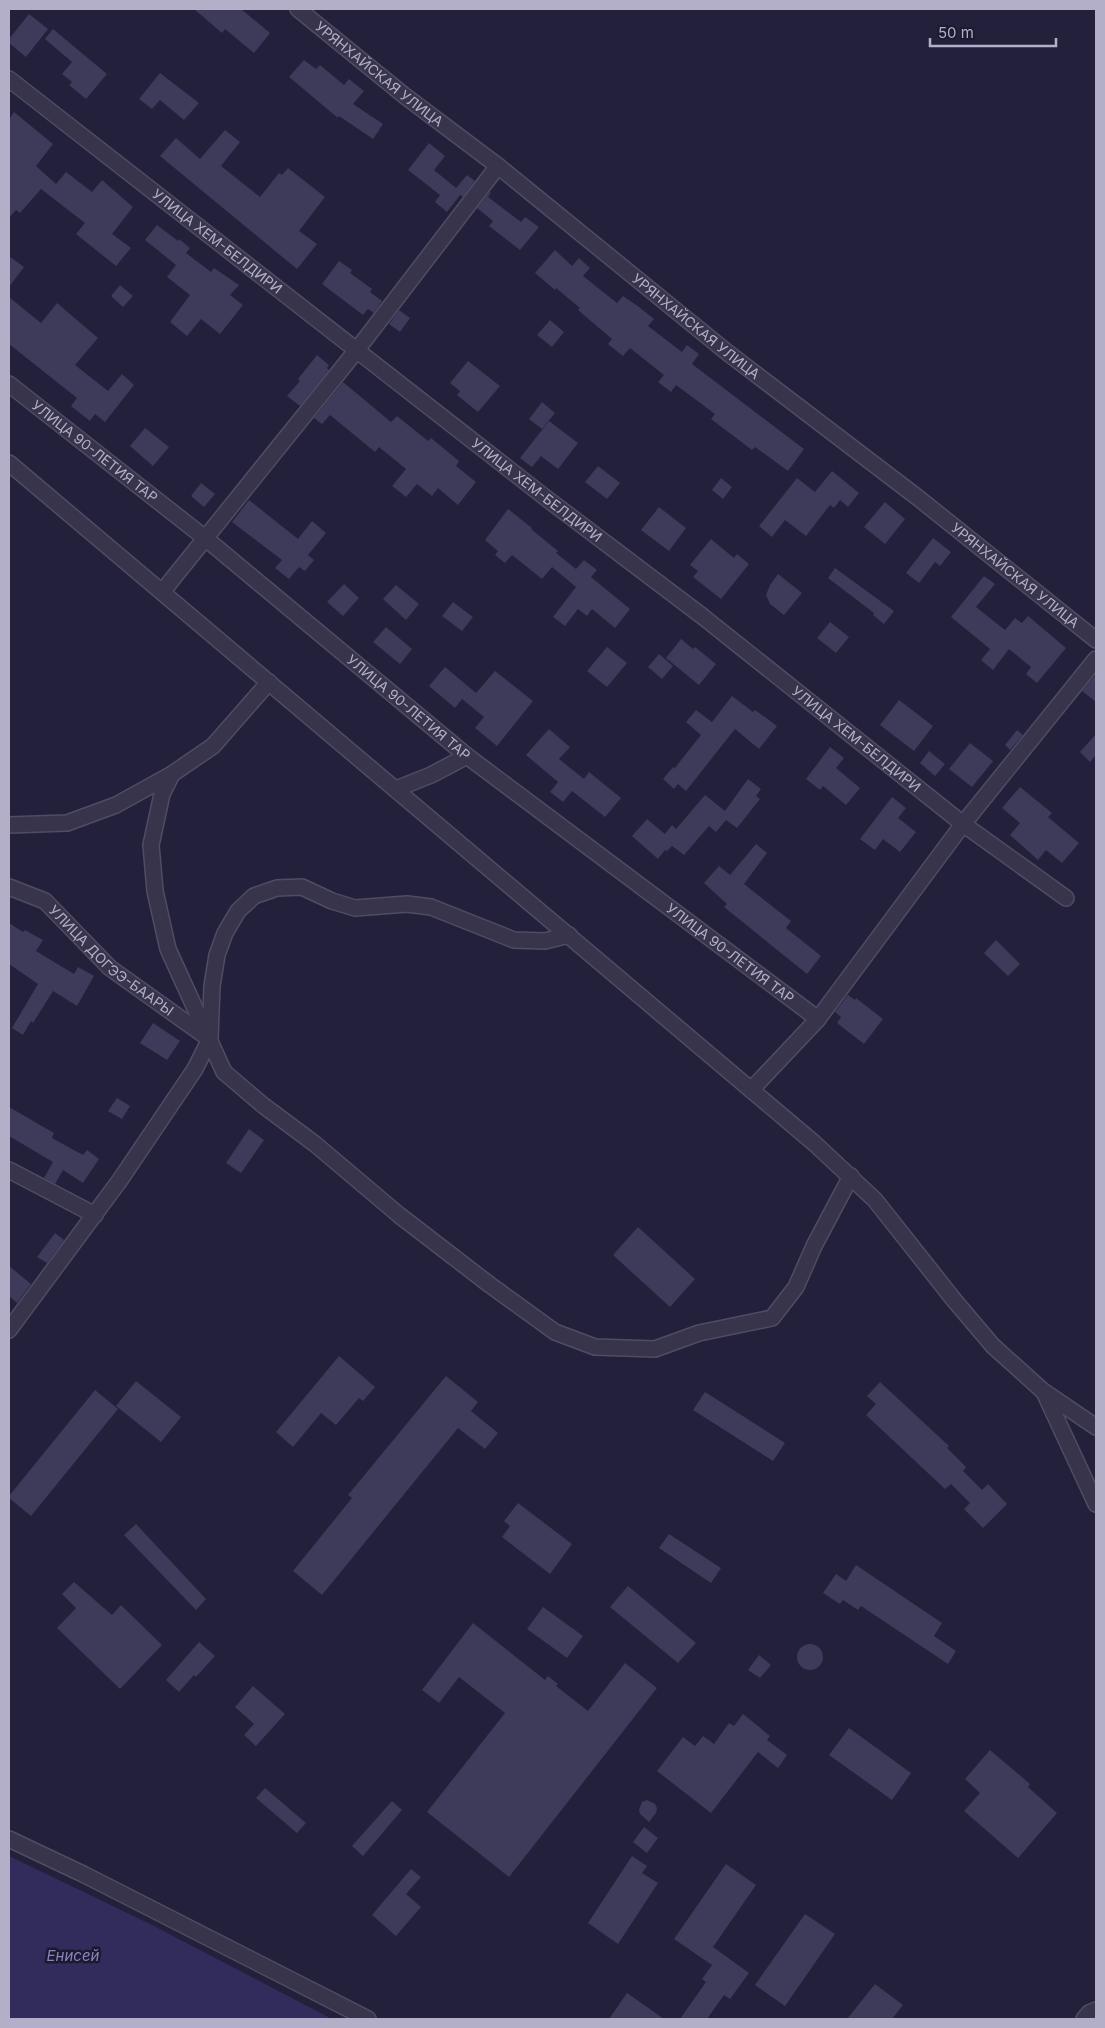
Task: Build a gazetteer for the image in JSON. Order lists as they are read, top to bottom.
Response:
{
  "streets": {
    "street": [
      "УРЯНХАЙСКАЯ УЛИЦА",
      "УЛИЦА ХЕМ-БЕЛДИРИ",
      "УЛИЦА 90-ЛЕТИЯ ТАР",
      "УЛИЦА ДОГЭЭ-БААРЫ"
    ]
  },
  "water": ["Енисей"],
  "scale_bar": "50 m"
}
